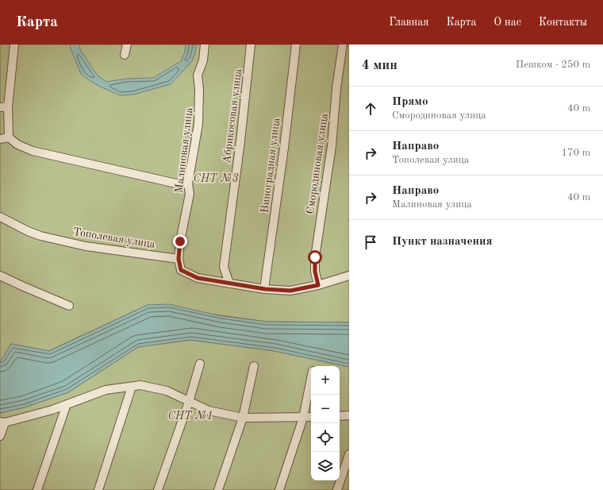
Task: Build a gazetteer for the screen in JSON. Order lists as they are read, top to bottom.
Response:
{
  "streets": {
    "street": [
      "Абрикосовая улица",
      "Малиновая улица",
      "Смородиновая улица",
      "Виноградная улица",
      "Тополевая улица"
    ]
  },
  "crossings": [
    ["Малиновая улица", "Тополевая улица"]
  ],
  "parks": ["СНТ №3", "СНТ №1"],
  "page": {
    "header": "Карта",
    "nav": [
      "Главная",
      "Карта",
      "О нас",
      "Контакты"
    ],
    "heading": ["4 мин", "Пешком · 250 m"],
    "list": [
      ["Прямо", "Смородиновая улица", "40 m"],
      ["Направо", "Тополевая улица", "170 m"],
      ["Направо", "Малиновая улица", "40 m"],
      "Пункт назначения"
    ],
    "map_buttons": ["+", "−"]
  }
}
